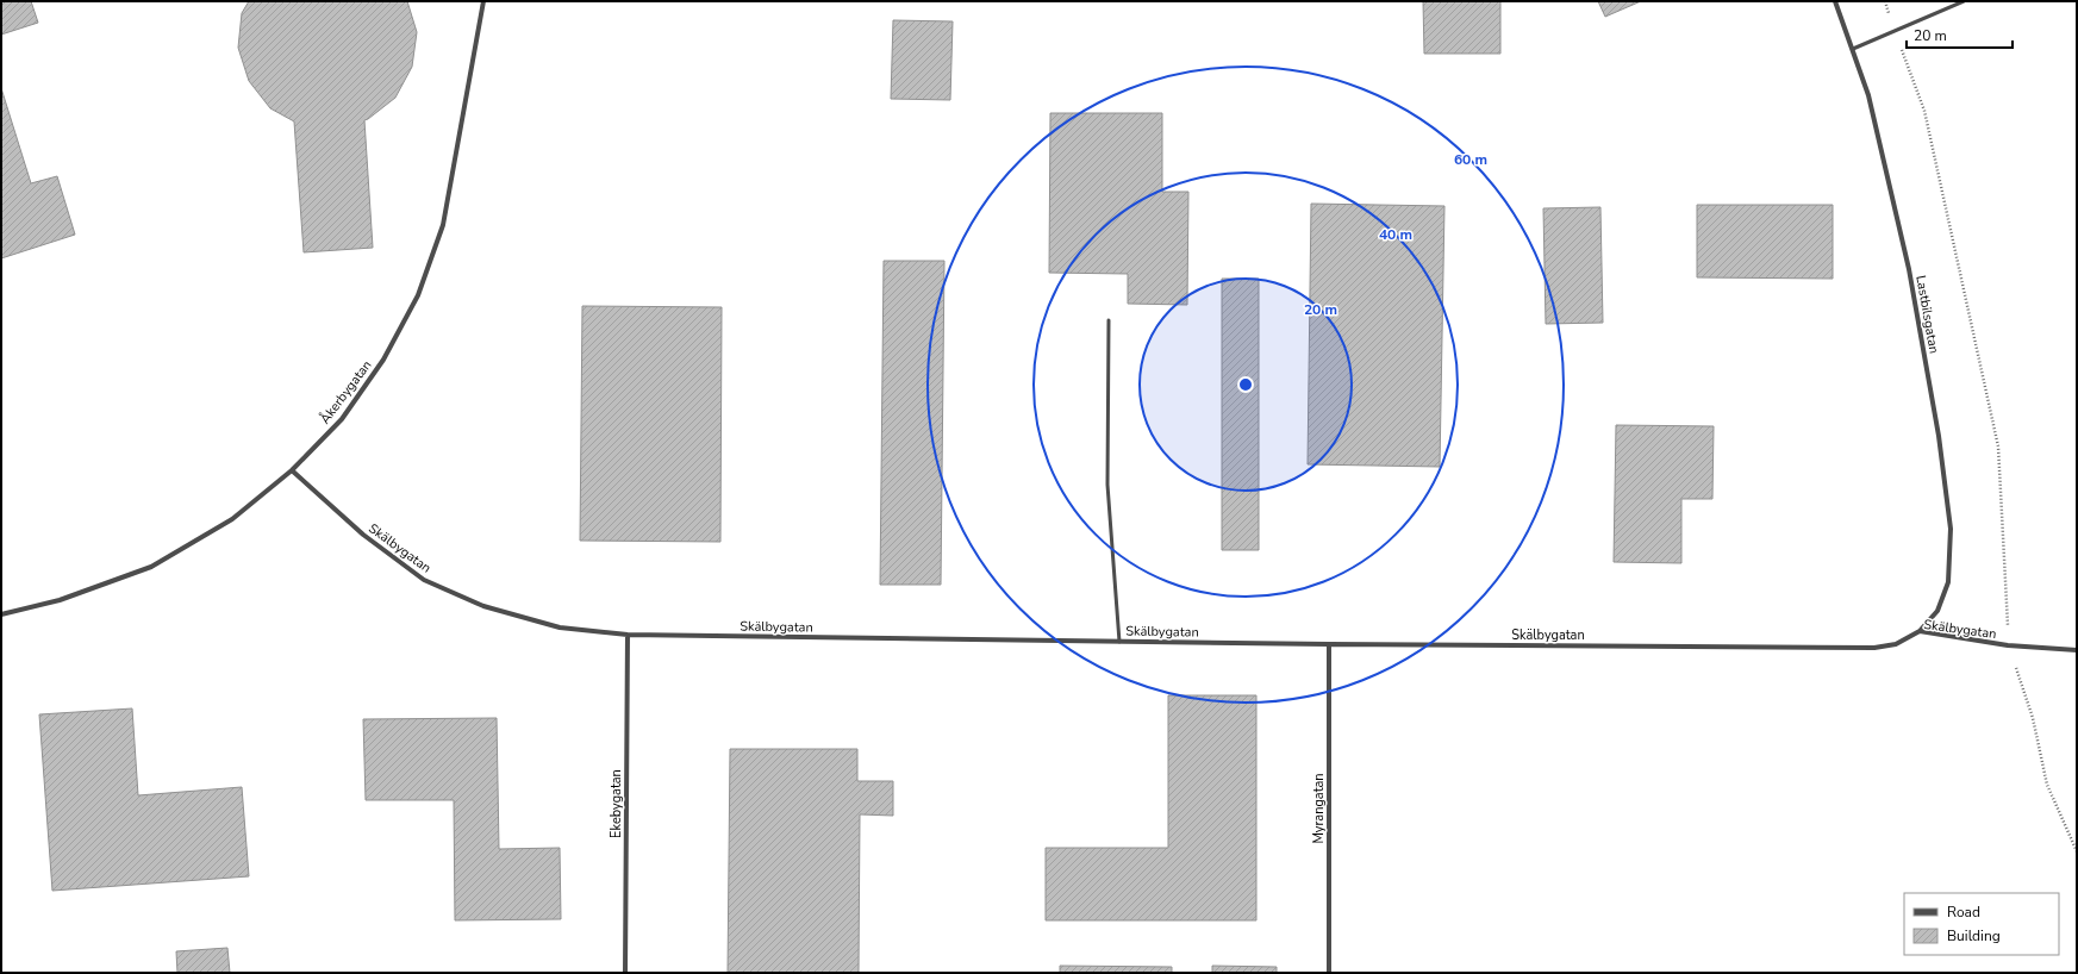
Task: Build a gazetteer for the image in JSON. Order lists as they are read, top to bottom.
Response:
{
  "streets": {
    "street": [
      "Lastbilsgatan",
      "Åkerbygatan",
      "Skälbygatan",
      "Ekebygatan",
      "Myrangatan"
    ]
  },
  "crossings": [
    ["Lastbilsgatan", "Skälbygatan"],
    ["Åkerbygatan", "Skälbygatan"],
    ["Skälbygatan", "Ekebygatan"],
    ["Skälbygatan", "Myrangatan"]
  ],
  "legend": ["Road", "Building"],
  "scale_bar": "20 m",
  "rings": ["60 m", "40 m", "20 m"]
}
